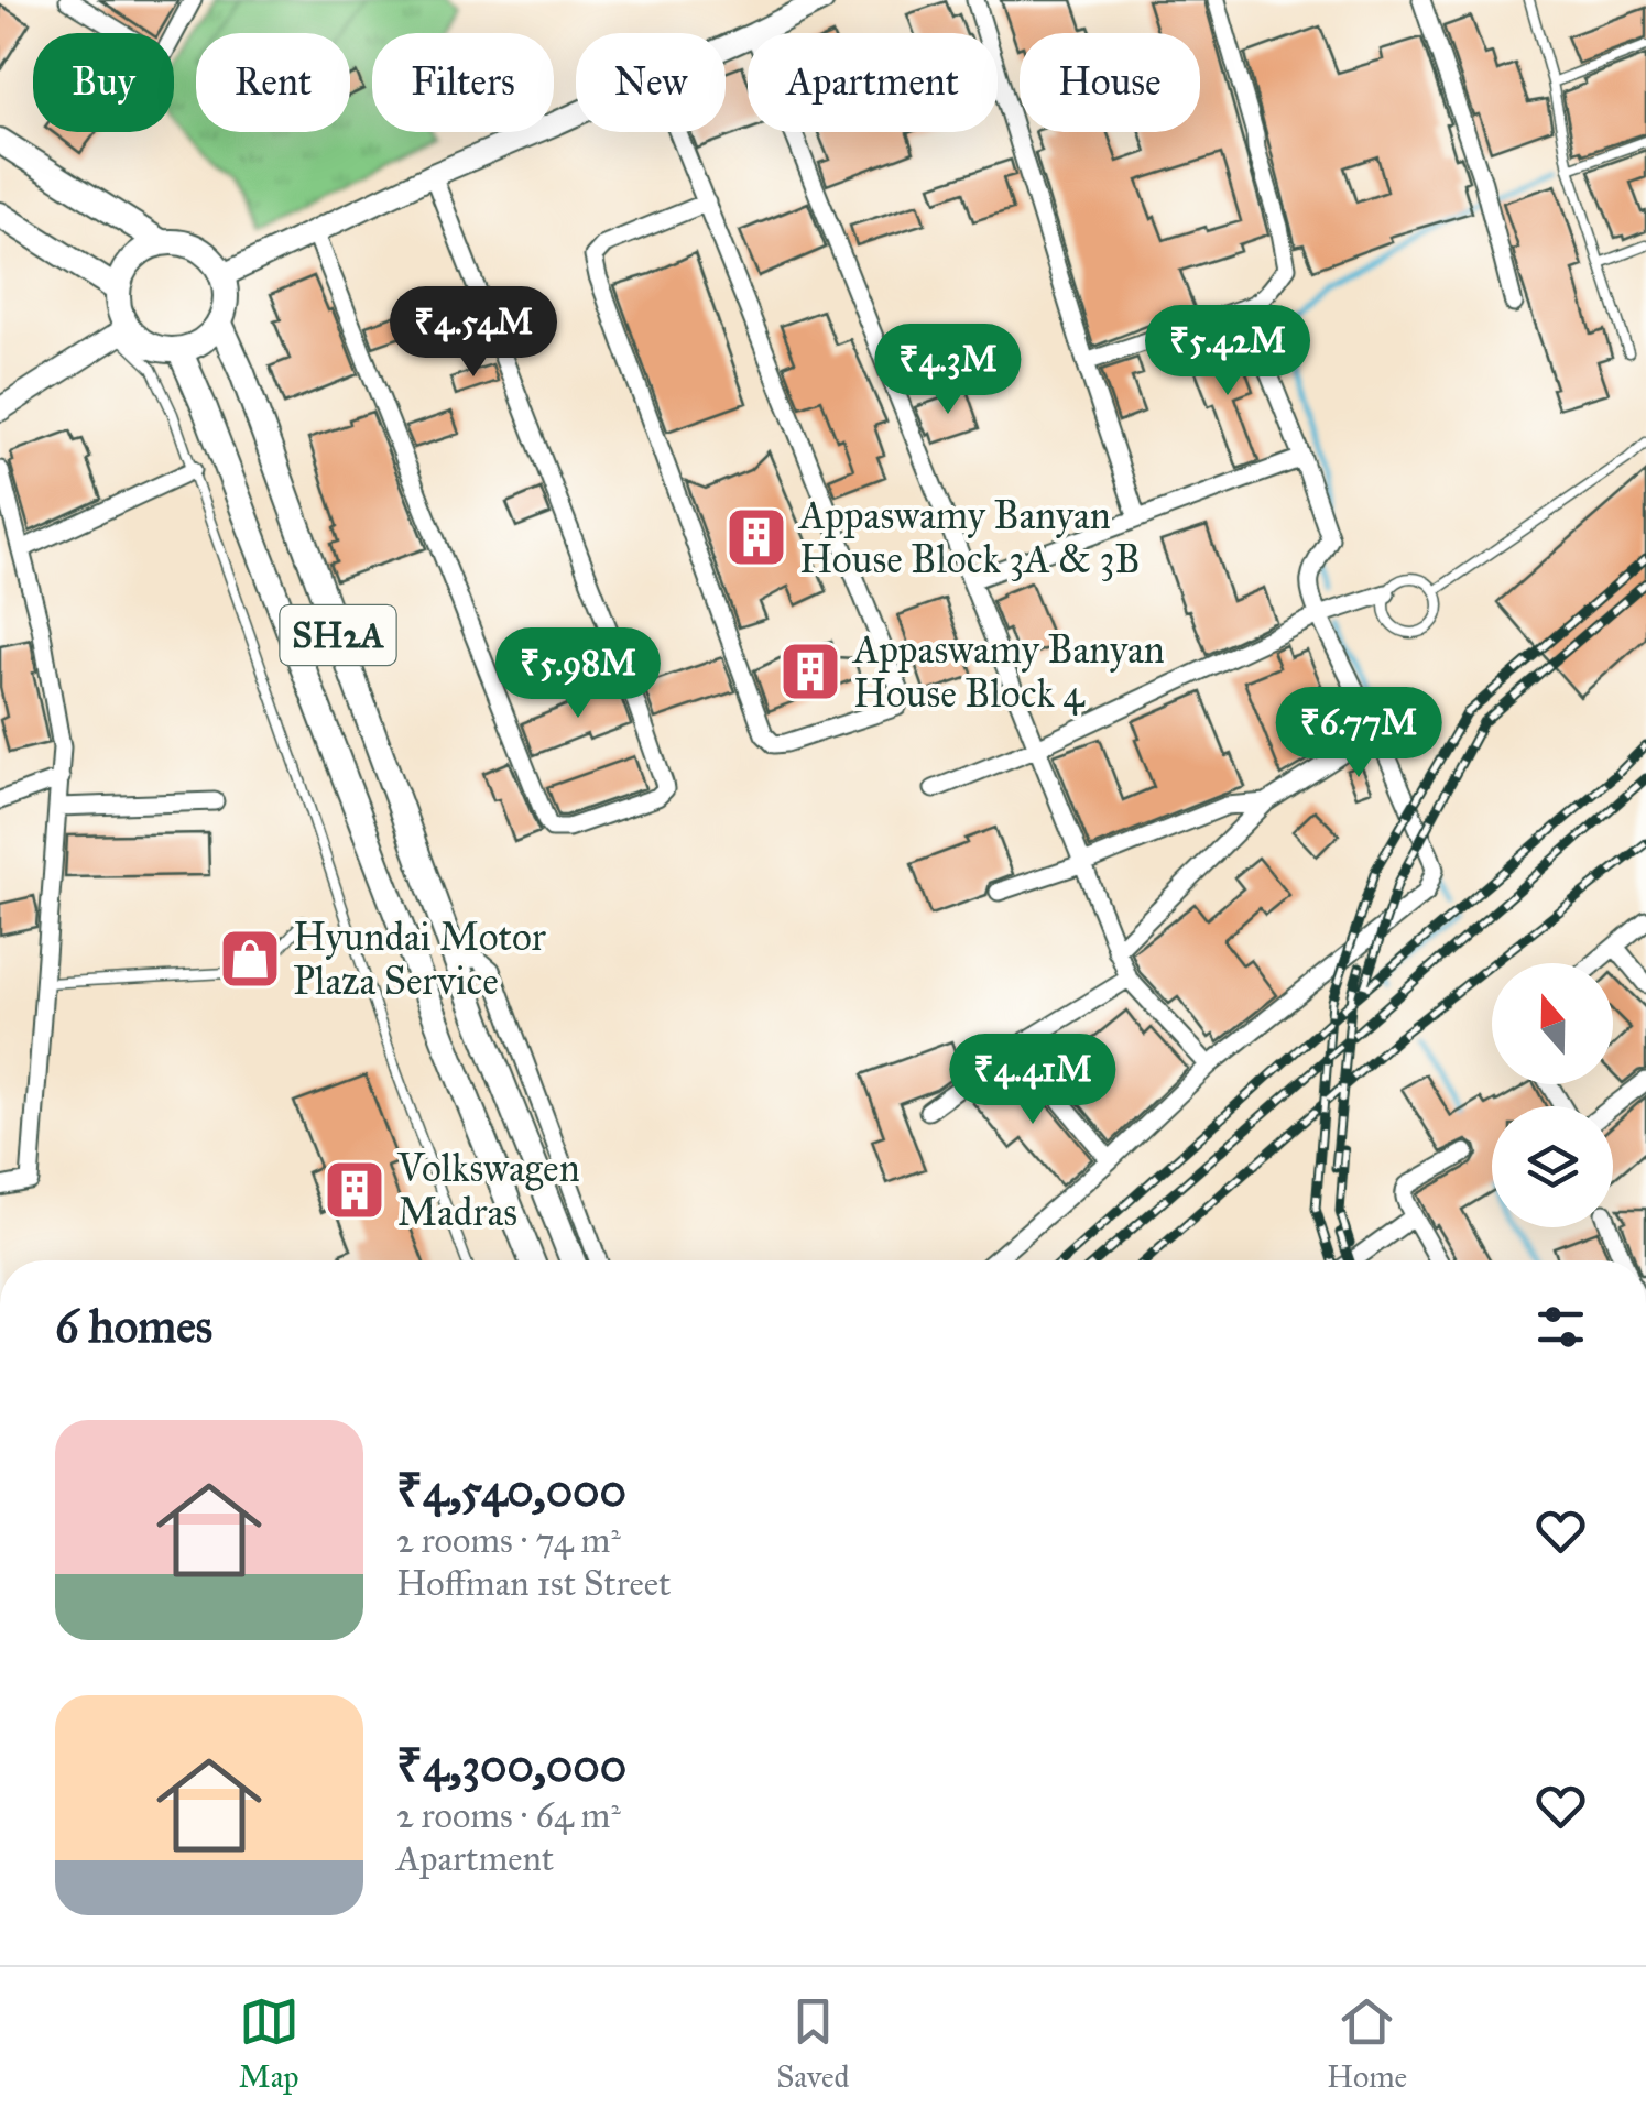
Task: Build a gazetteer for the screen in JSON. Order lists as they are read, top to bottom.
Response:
{
  "streets": {
    "main road": ["SH2A"]
  },
  "places": {
    "building": ["Appaswamy Banyan House Block 3A & 3B", "Appaswamy Banyan House Block 4", "Volkswagen Madras"],
    "shop": ["Hyundai Motor Plaza Service"]
  },
  "north": "top",
  "page": {
    "chip": [
      "Buy",
      "Rent",
      "Filters",
      "New",
      "Apartment",
      "House"
    ],
    "price": [
      "₹4.54M",
      "₹5.42M",
      "₹4.3M",
      "₹5.98M",
      "₹6.77M",
      "₹4.41M"
    ],
    "heading": "6 homes",
    "list": [
      {
        "name": "₹4,540,000",
        "note": "2 rooms · 74 m² · Hoffman 1st Street"
      },
      {
        "name": "₹4,300,000",
        "note": "2 rooms · 64 m² · Apartment"
      }
    ],
    "tabs": ["Map", "Saved", "Home"]
  }
}
